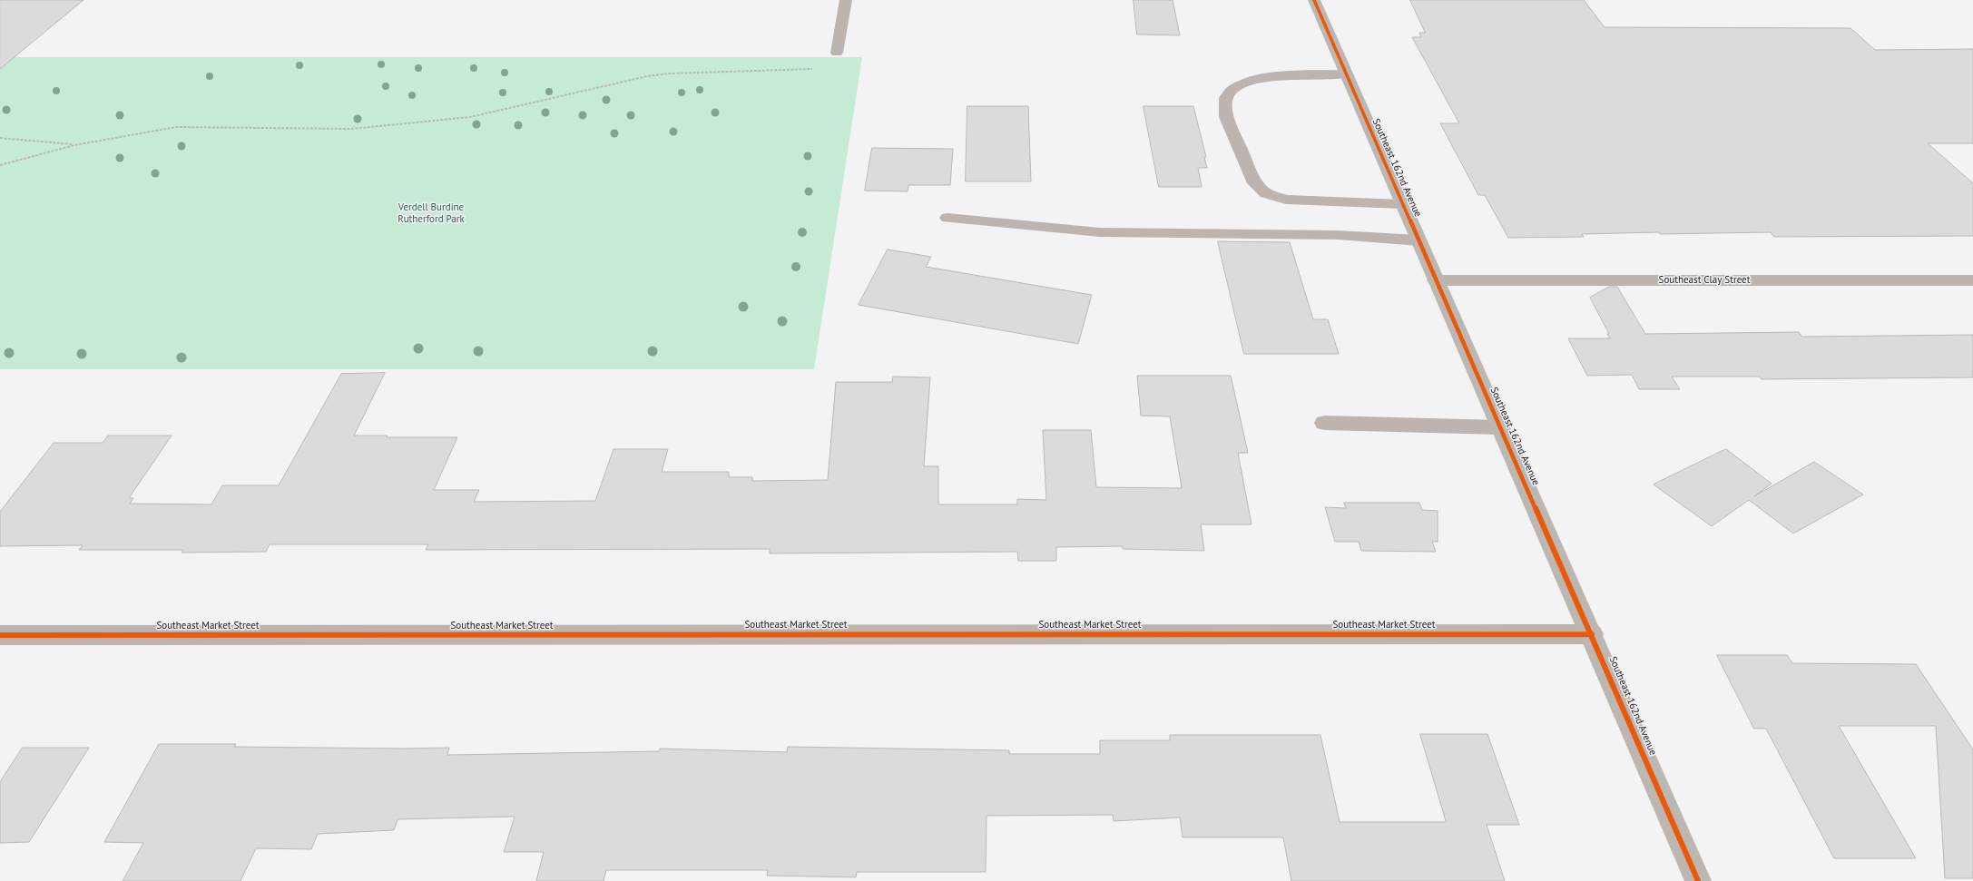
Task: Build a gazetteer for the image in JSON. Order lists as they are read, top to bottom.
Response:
{
  "streets": {
    "main road": ["Southeast 162nd Avenue"],
    "street": ["Southeast Clay Street", "Southeast Market Street"]
  },
  "crossings": [
    ["Southeast 162nd Avenue", "Southeast Clay Street"],
    ["Southeast 162nd Avenue", "Southeast Market Street"]
  ],
  "parks": ["Verdell Burdine Rutherford Park"]
}
